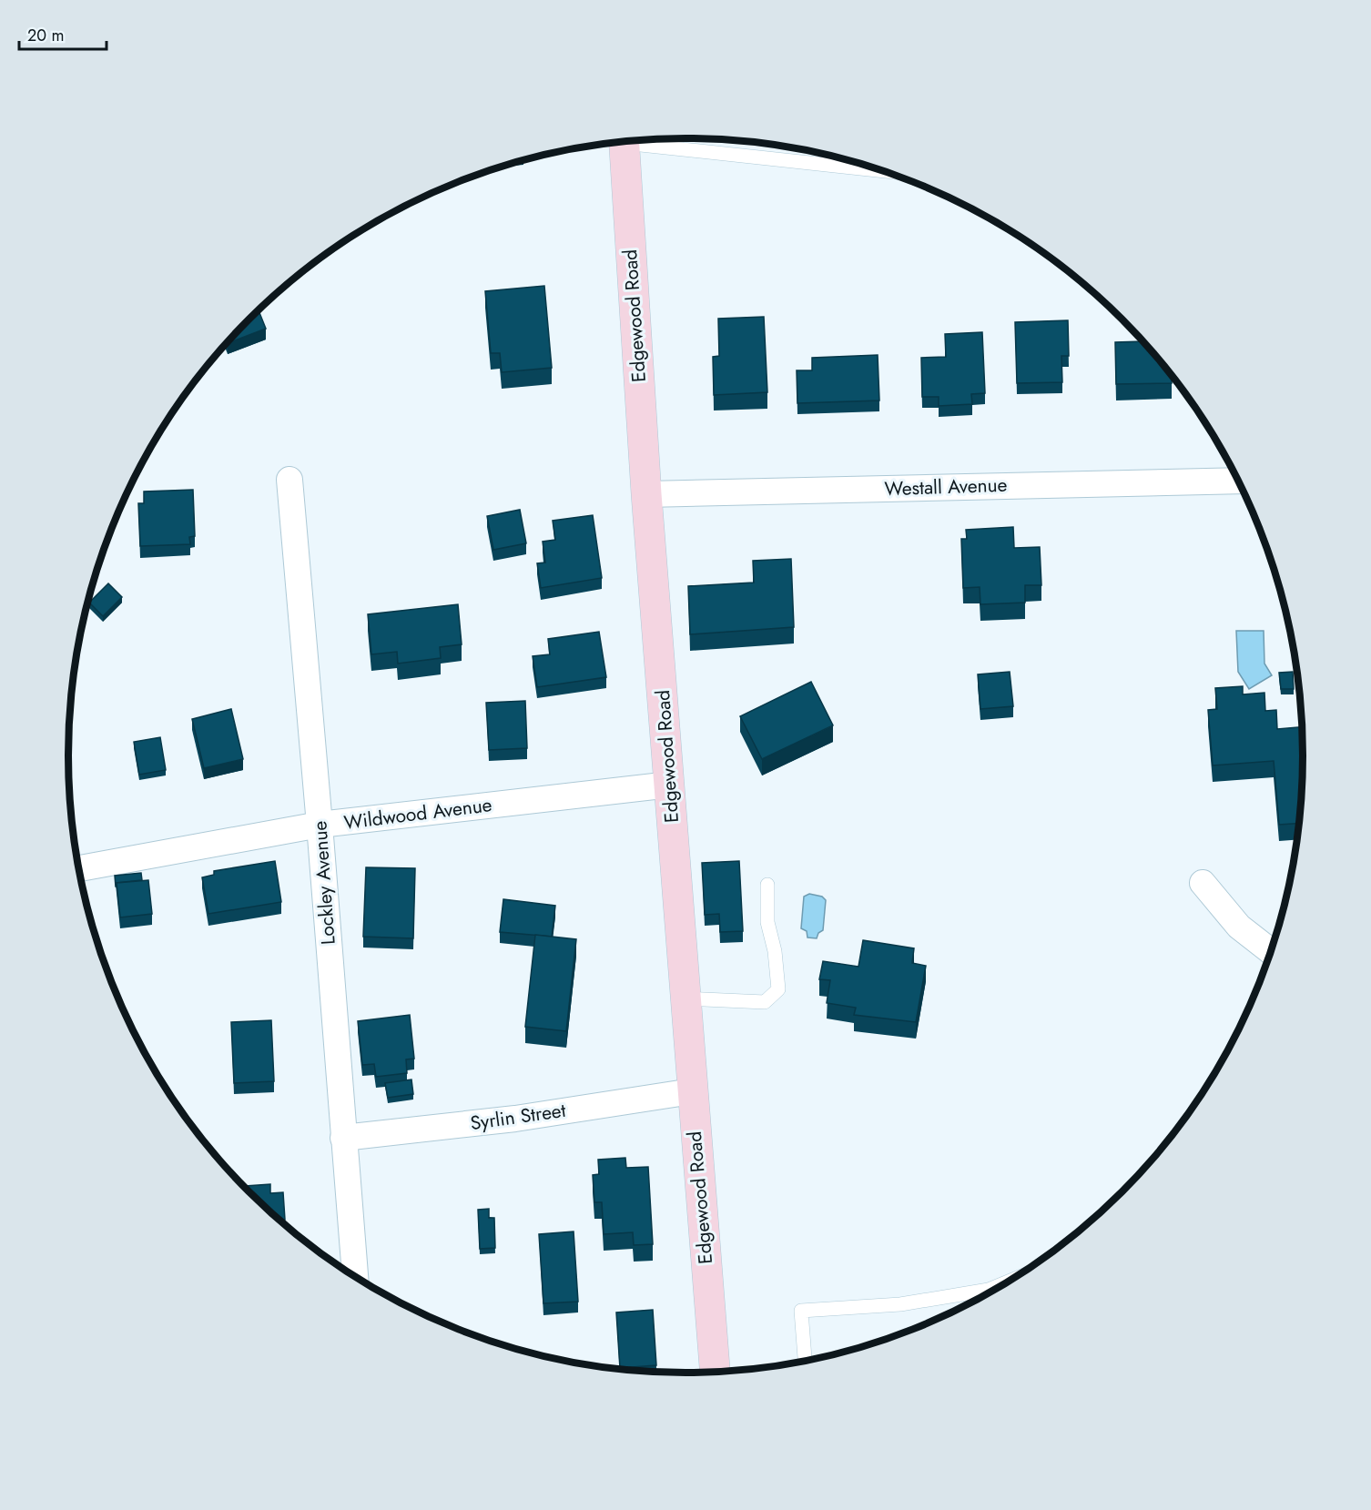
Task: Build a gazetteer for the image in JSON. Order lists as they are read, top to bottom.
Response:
{
  "streets": {
    "street": [
      "Edgewood Road",
      "Westall Avenue",
      "Wildwood Avenue",
      "Lockley Avenue",
      "Syrlin Street"
    ]
  },
  "crossings": [
    ["Edgewood Road", "Westall Avenue"],
    ["Edgewood Road", "Wildwood Avenue"],
    ["Edgewood Road", "Syrlin Street"],
    ["Wildwood Avenue", "Lockley Avenue"],
    ["Lockley Avenue", "Syrlin Street"]
  ],
  "scale_bar": "20 m"
}
